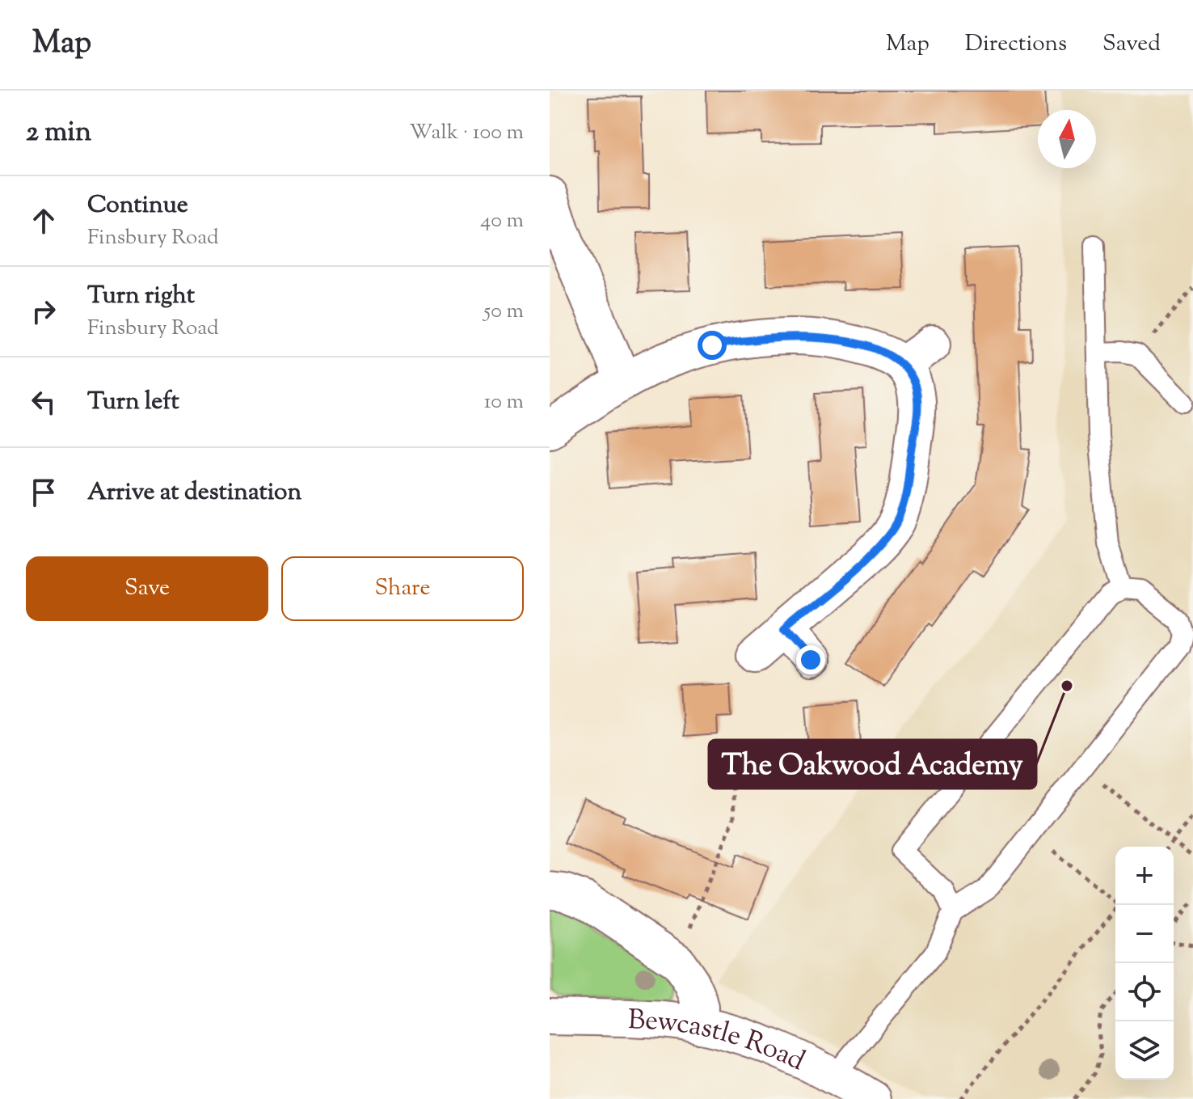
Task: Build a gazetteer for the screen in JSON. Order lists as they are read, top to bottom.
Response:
{
  "streets": {
    "street": ["Bewcastle Road"]
  },
  "places": ["The Oakwood Academy"],
  "north": "top",
  "page": {
    "header": "Map",
    "nav": ["Map", "Directions", "Saved"],
    "heading": ["2 min", "Walk · 100 m"],
    "list": [
      ["Continue", "Finsbury Road", "40 m"],
      ["Turn right", "Finsbury Road", "50 m"],
      ["Turn left", "10 m"],
      "Arrive at destination"
    ],
    "buttons": ["Save", "Share"],
    "map_buttons": ["+", "−"]
  }
}
